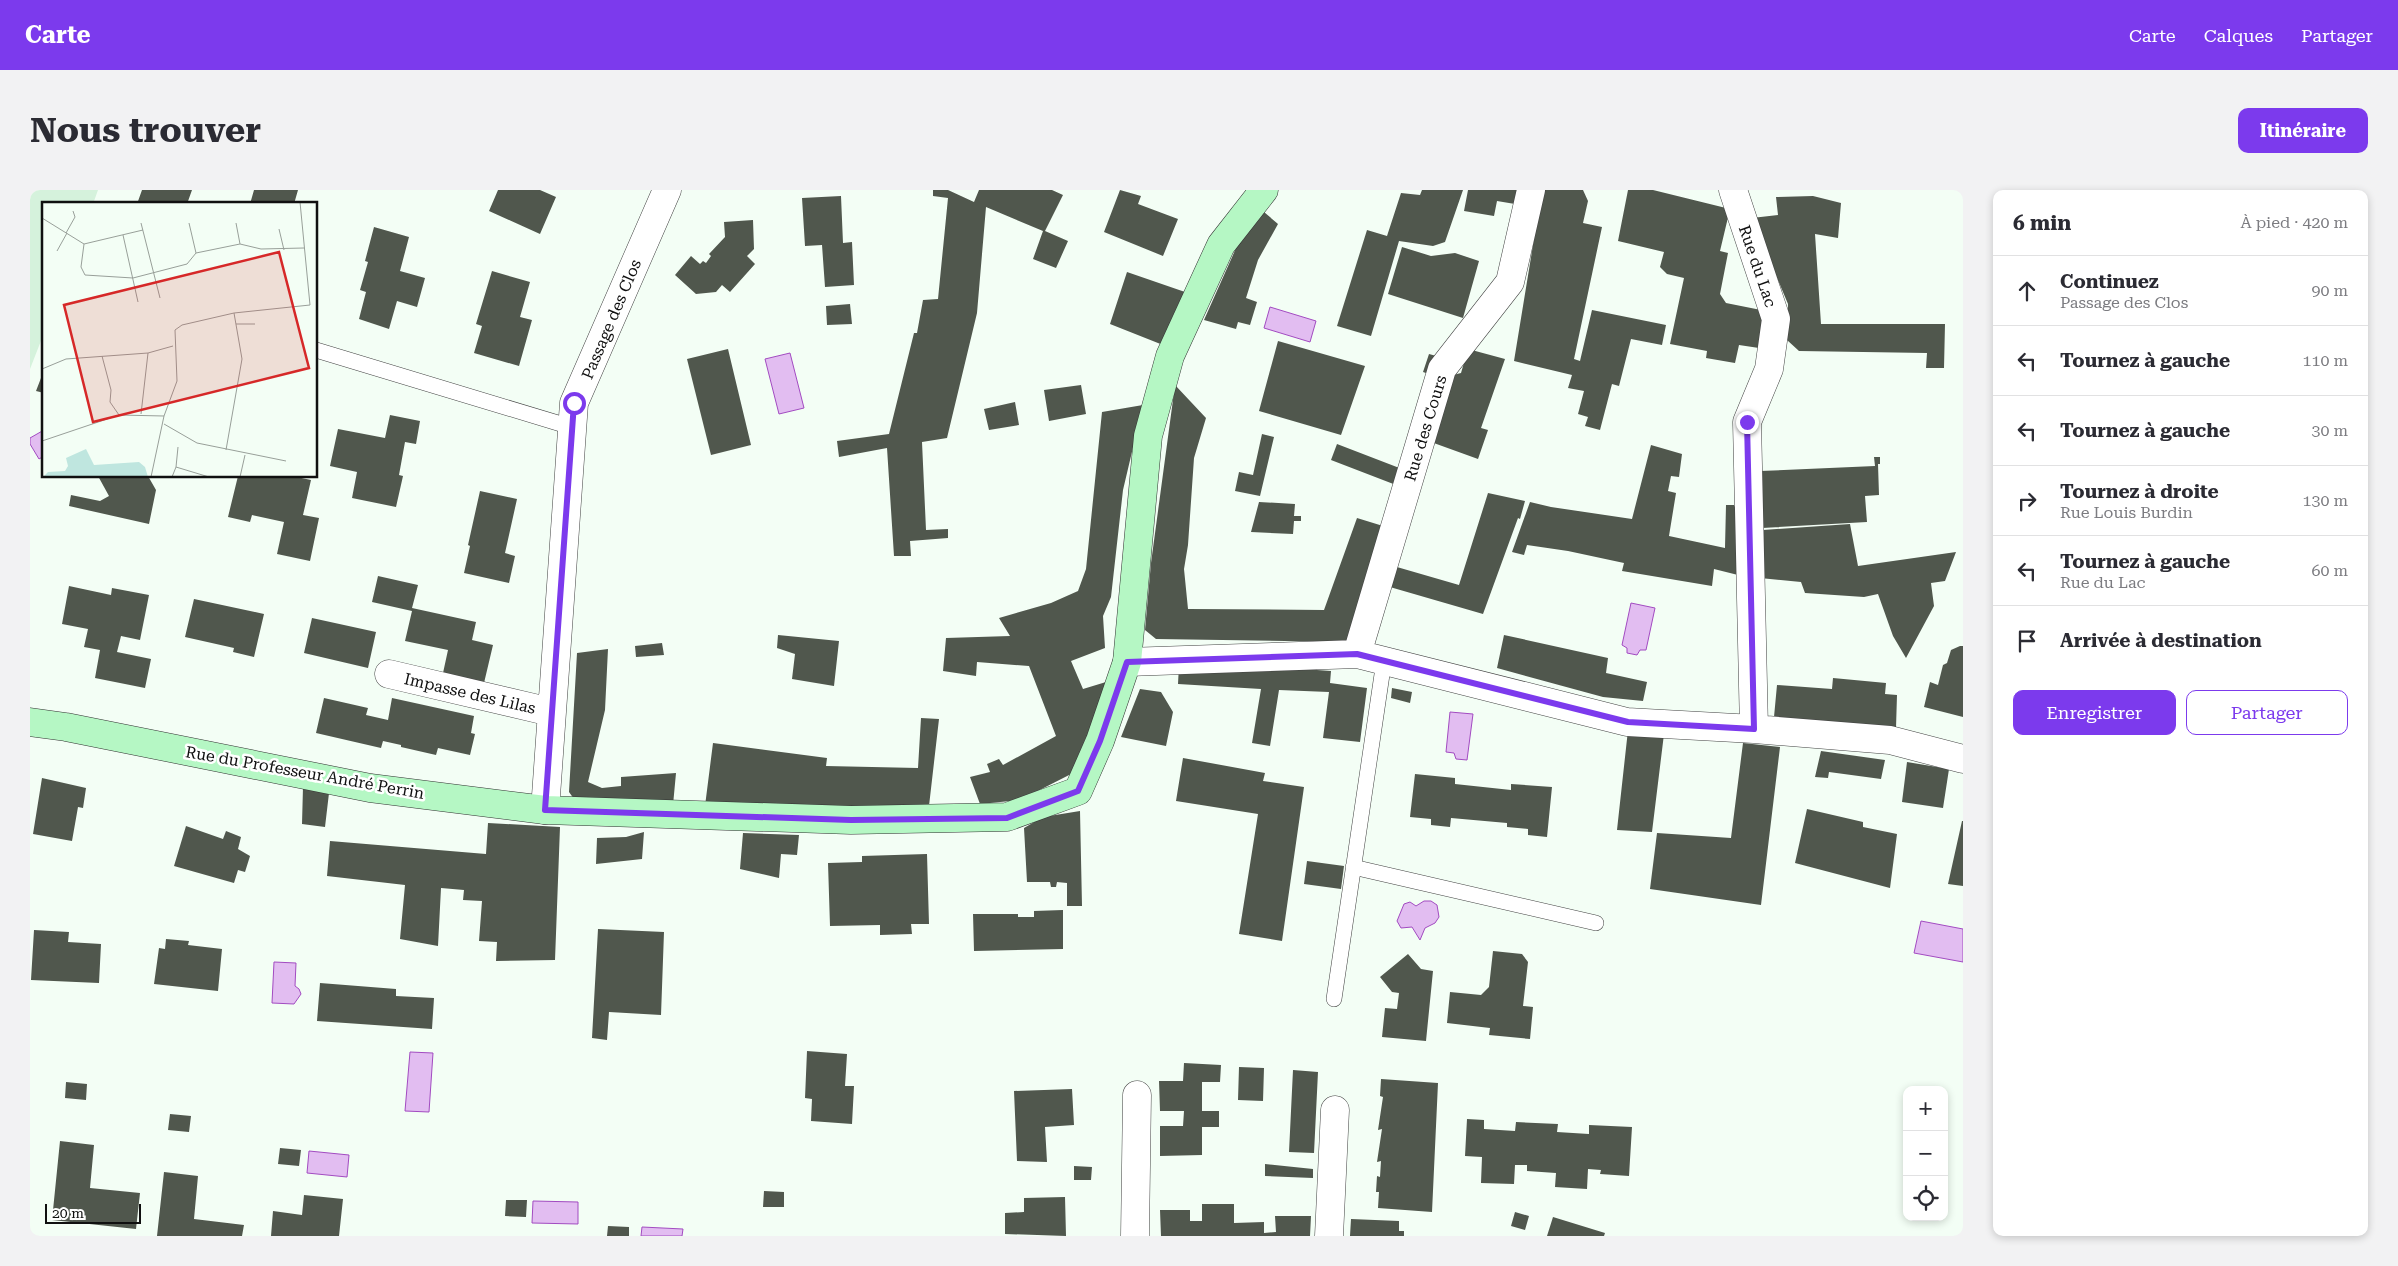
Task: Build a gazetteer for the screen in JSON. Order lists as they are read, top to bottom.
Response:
{
  "streets": {
    "street": [
      "Rue du Lac",
      "Passage des Clos",
      "Rue des Cours",
      "Impasse des Lilas",
      "Rue du Professeur André Perrin"
    ]
  },
  "crossings": [
    ["Passage des Clos", "Impasse des Lilas"],
    ["Passage des Clos", "Rue du Professeur André Perrin"]
  ],
  "scale_bar": "20 m",
  "page": {
    "header": "Carte",
    "nav": ["Carte", "Calques", "Partager"],
    "buttons": [
      "Itinéraire",
      ["Enregistrer", "Partager"]
    ],
    "title": "Nous trouver",
    "heading": ["6 min", "À pied · 420 m"],
    "list": [
      ["Continuez", "Passage des Clos", "90 m"],
      ["Tournez à gauche", "110 m"],
      ["Tournez à gauche", "30 m"],
      ["Tournez à droite", "Rue Louis Burdin", "130 m"],
      ["Tournez à gauche", "Rue du Lac", "60 m"],
      "Arrivée à destination"
    ],
    "map_buttons": ["+", "−"],
    "scale": "20 m"
  }
}
